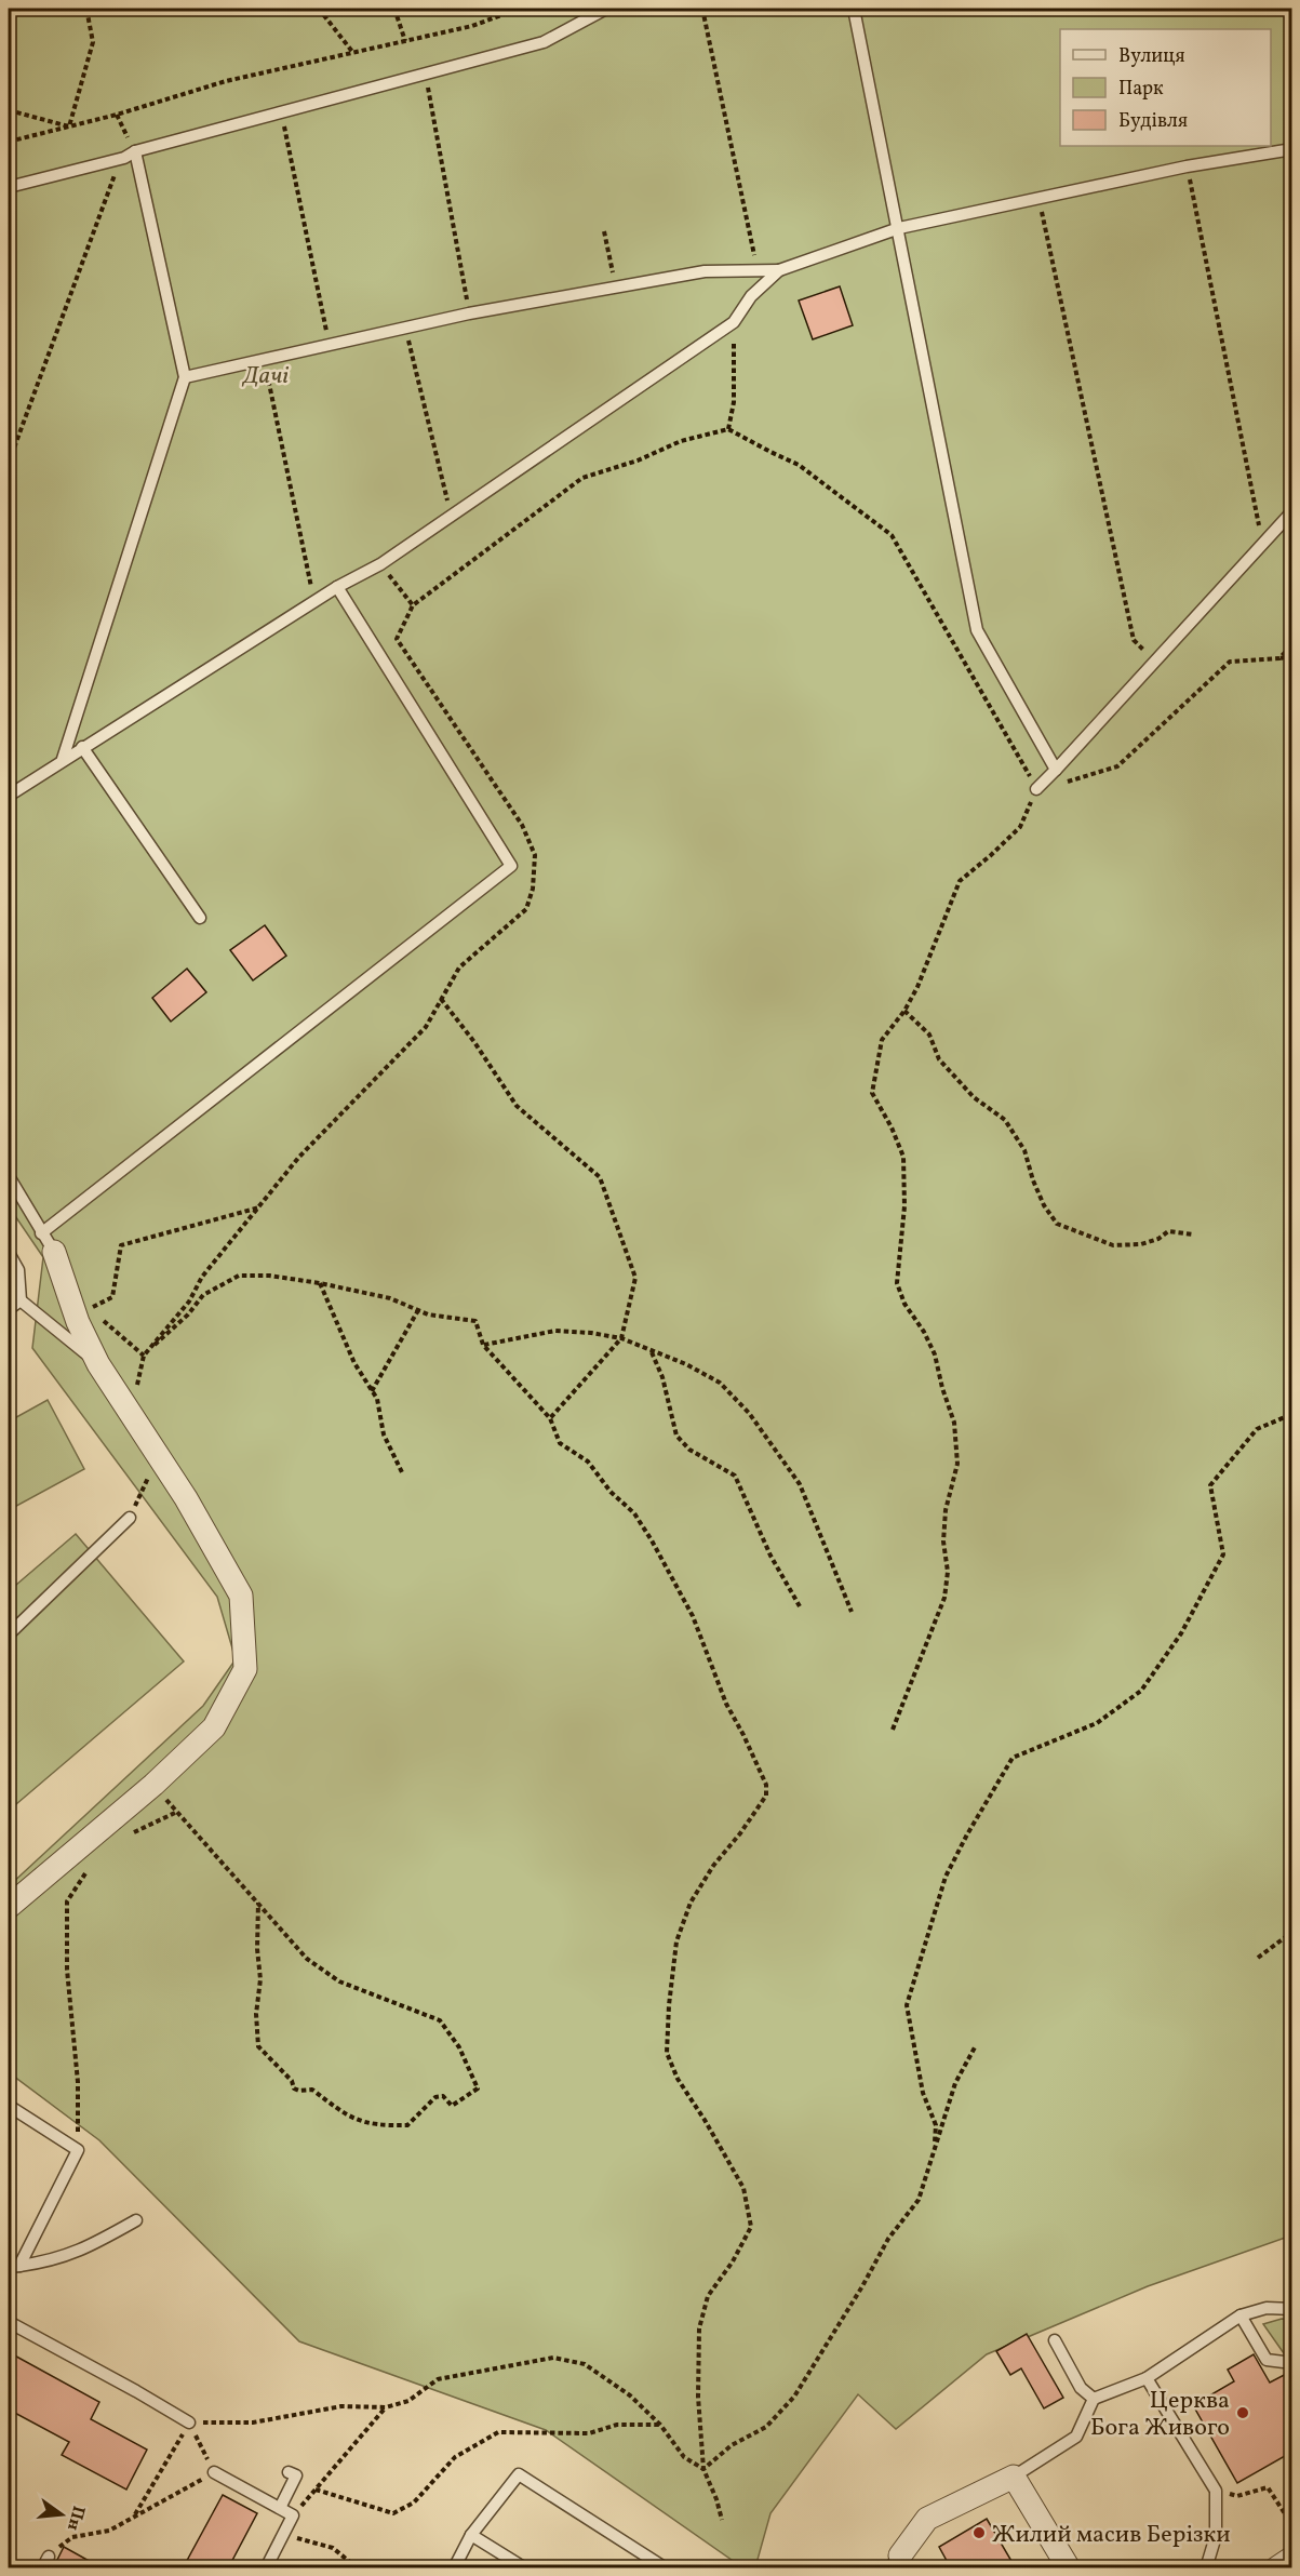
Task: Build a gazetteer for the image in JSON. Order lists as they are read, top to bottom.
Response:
{
  "parks": ["Дачі"],
  "places": ["Церква Бога Живого", "Жилий масив Берізки"],
  "legend": ["Вулиця", "Парк", "Будівля"],
  "north": "right"
}
